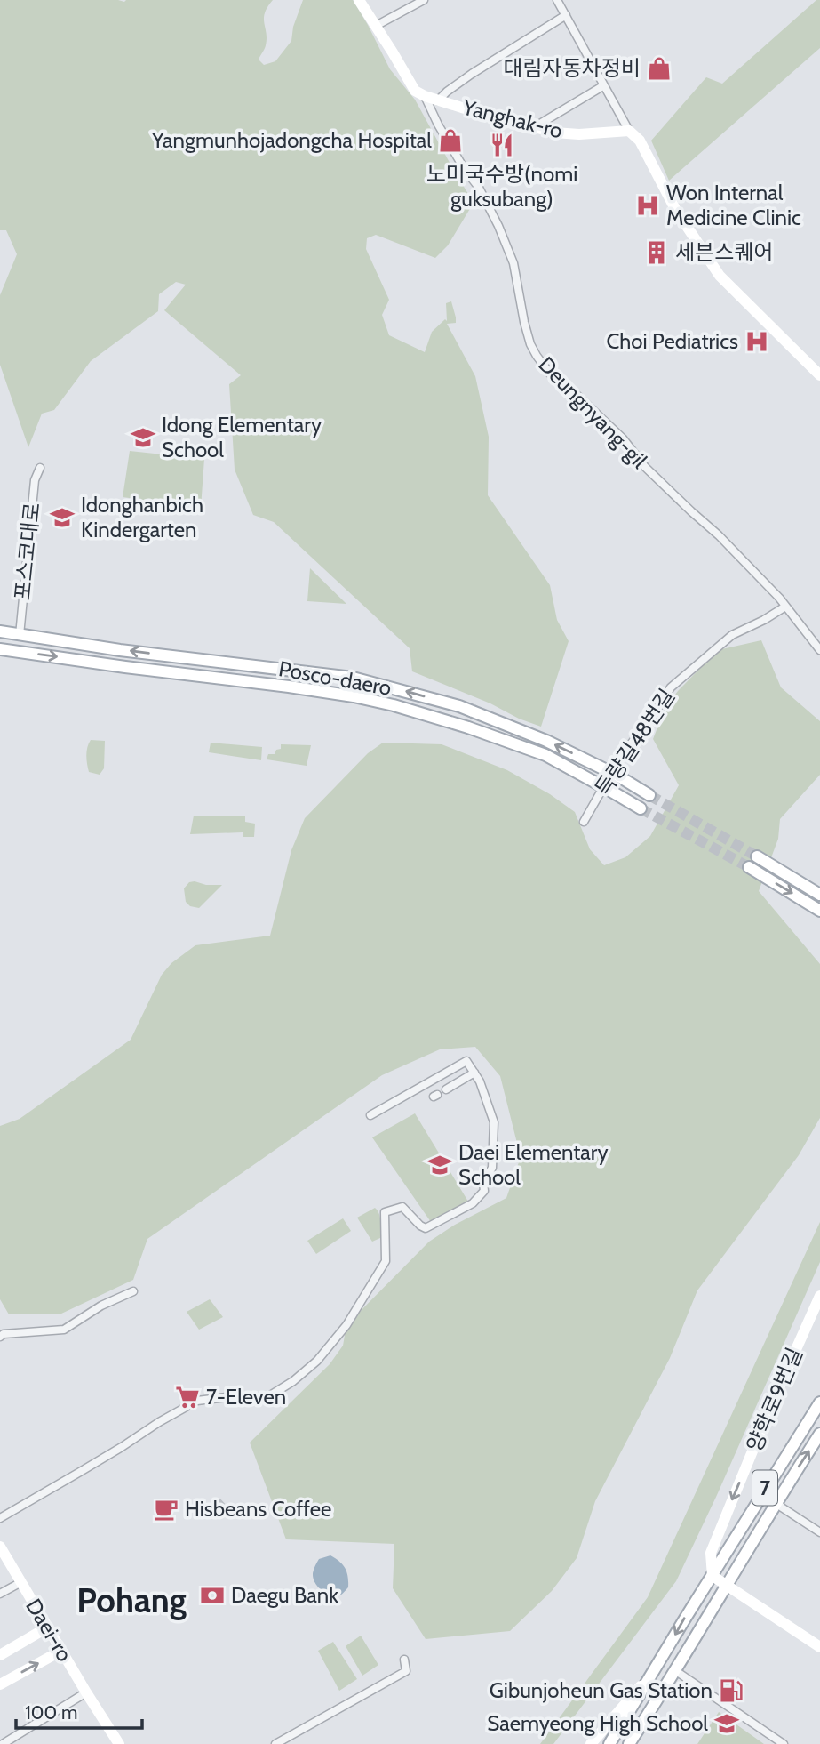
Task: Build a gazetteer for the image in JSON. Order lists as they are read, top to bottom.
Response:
{
  "streets": {
    "main road": [
      "Yanghak-ro",
      "Posco-daero",
      "양학로9번길",
      "7",
      "Daei-ro"
    ],
    "street": ["Deungnyang-gil", "포스코대로", "득량길48번길"]
  },
  "crossings": [
    ["Yanghak-ro", "Deungnyang-gil"],
    ["Deungnyang-gil", "득량길48번길"],
    ["포스코대로", "Posco-daero"],
    ["양학로9번길", "7"]
  ],
  "districts": ["Pohang"],
  "places": {
    "shop": ["대림자동차정비", "Yangmunhojadongcha Hospital"],
    "restaurant": ["노미국수방(nomi guksubang)"],
    "hospital": ["Won Internal Medicine Clinic", "Choi Pediatrics"],
    "building": ["세븐스퀘어"],
    "school or university": [
      "Idong Elementary School",
      "Idonghanbich Kindergarten",
      "Daei Elementary School",
      "Saemyeong High School"
    ],
    "supermarket": ["7-Eleven"],
    "cafe": ["Hisbeans Coffee"],
    "bank": ["Daegu Bank"],
    "fuel station": ["Gibunjoheun Gas Station"]
  },
  "scale_bar": "100 m"
}
